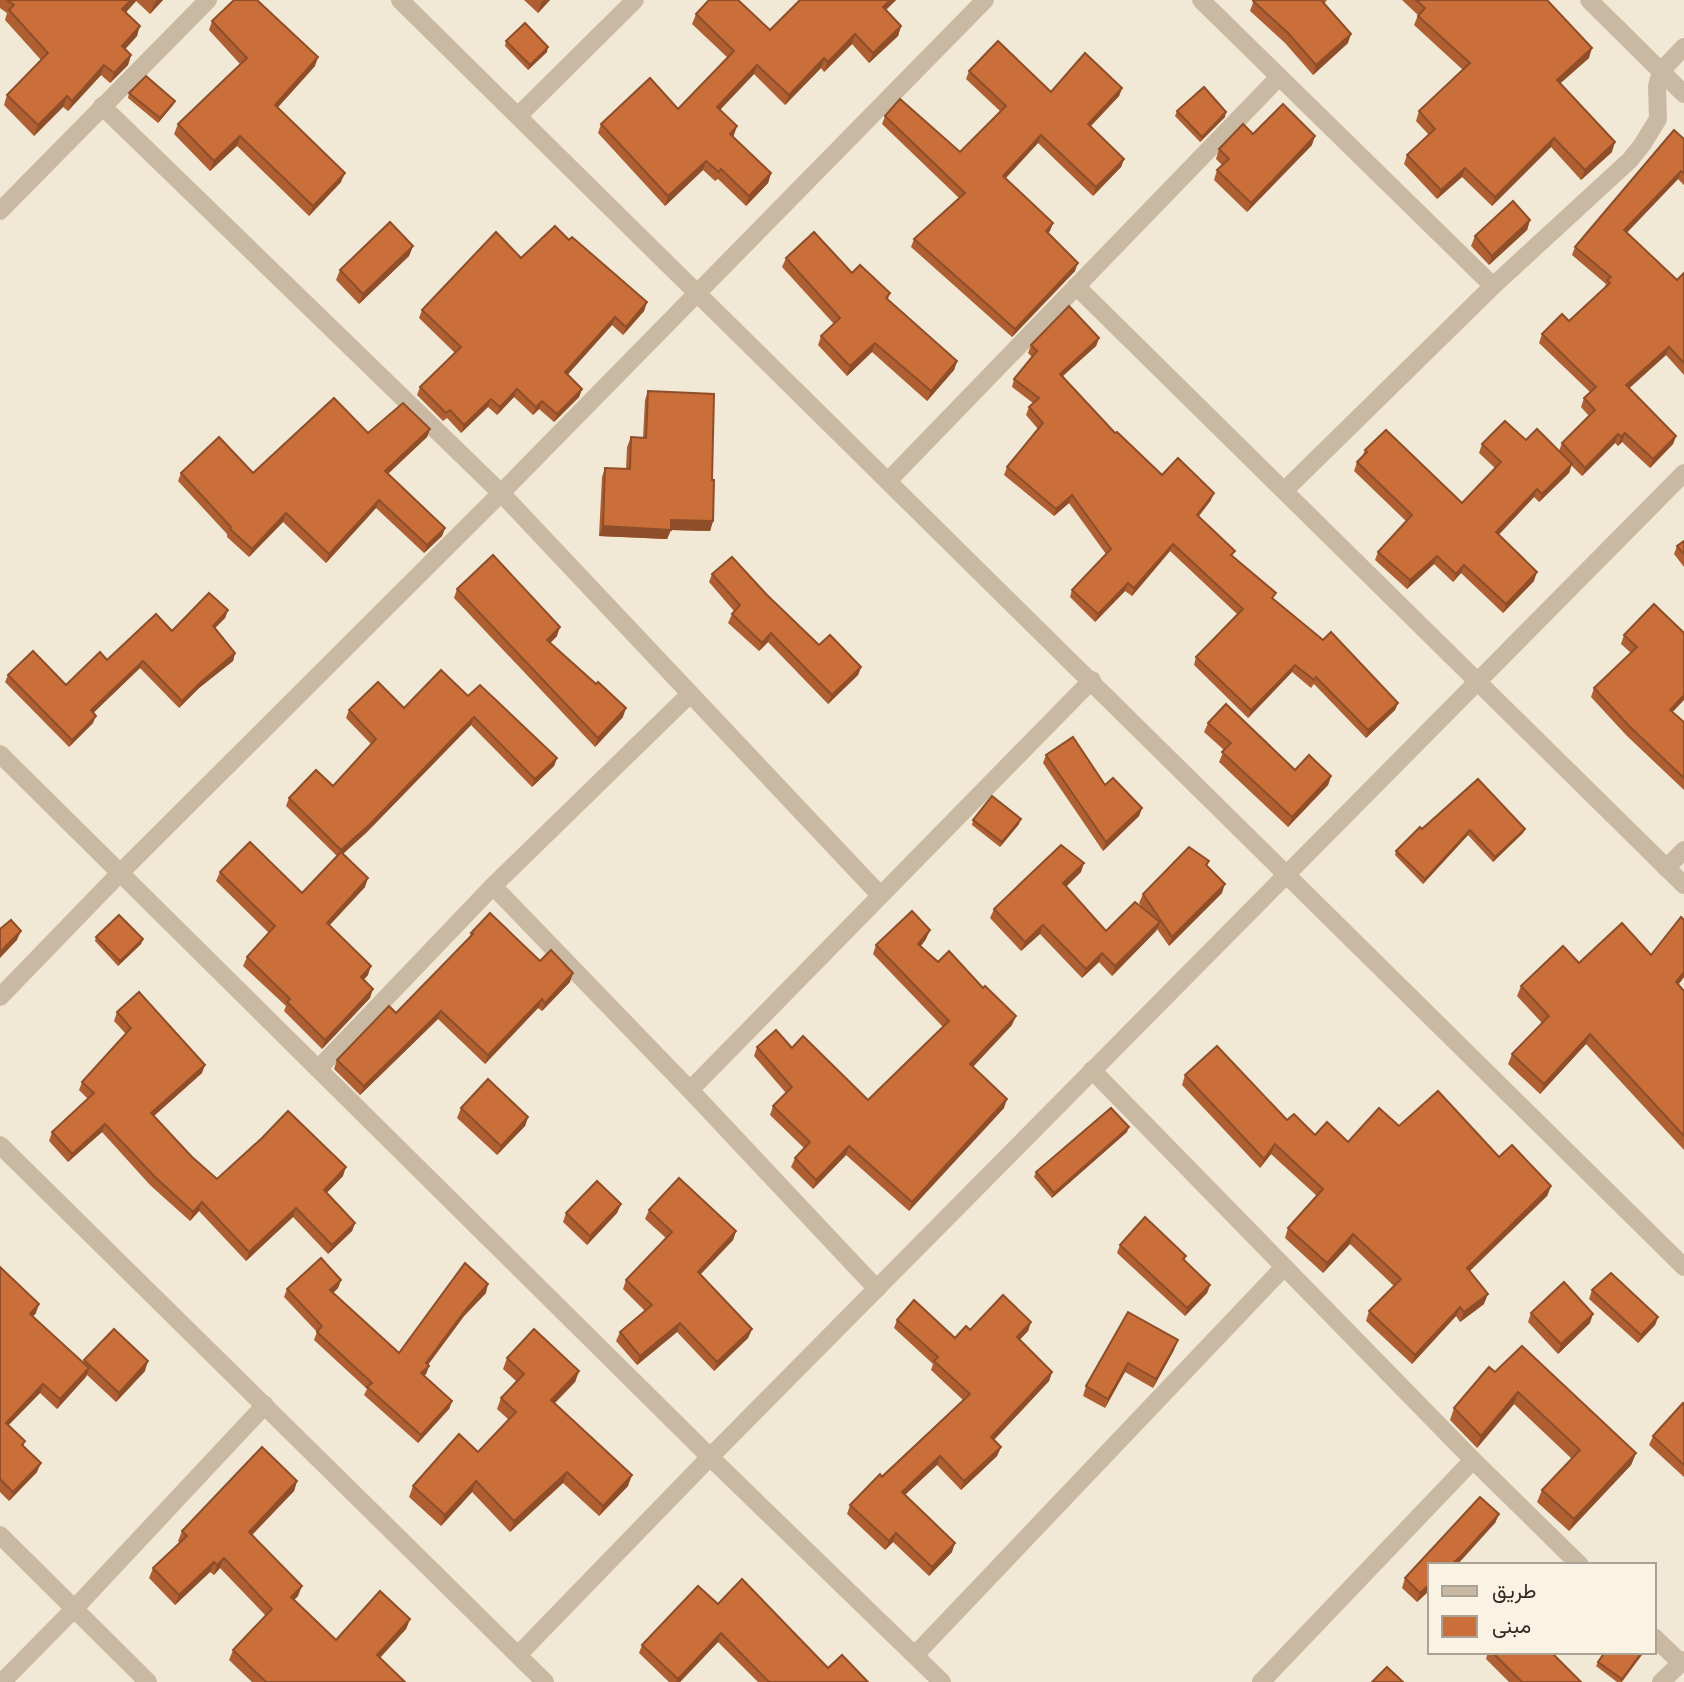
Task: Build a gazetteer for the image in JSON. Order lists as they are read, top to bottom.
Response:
{
  "legend": ["طريق", "مبنى"]
}
